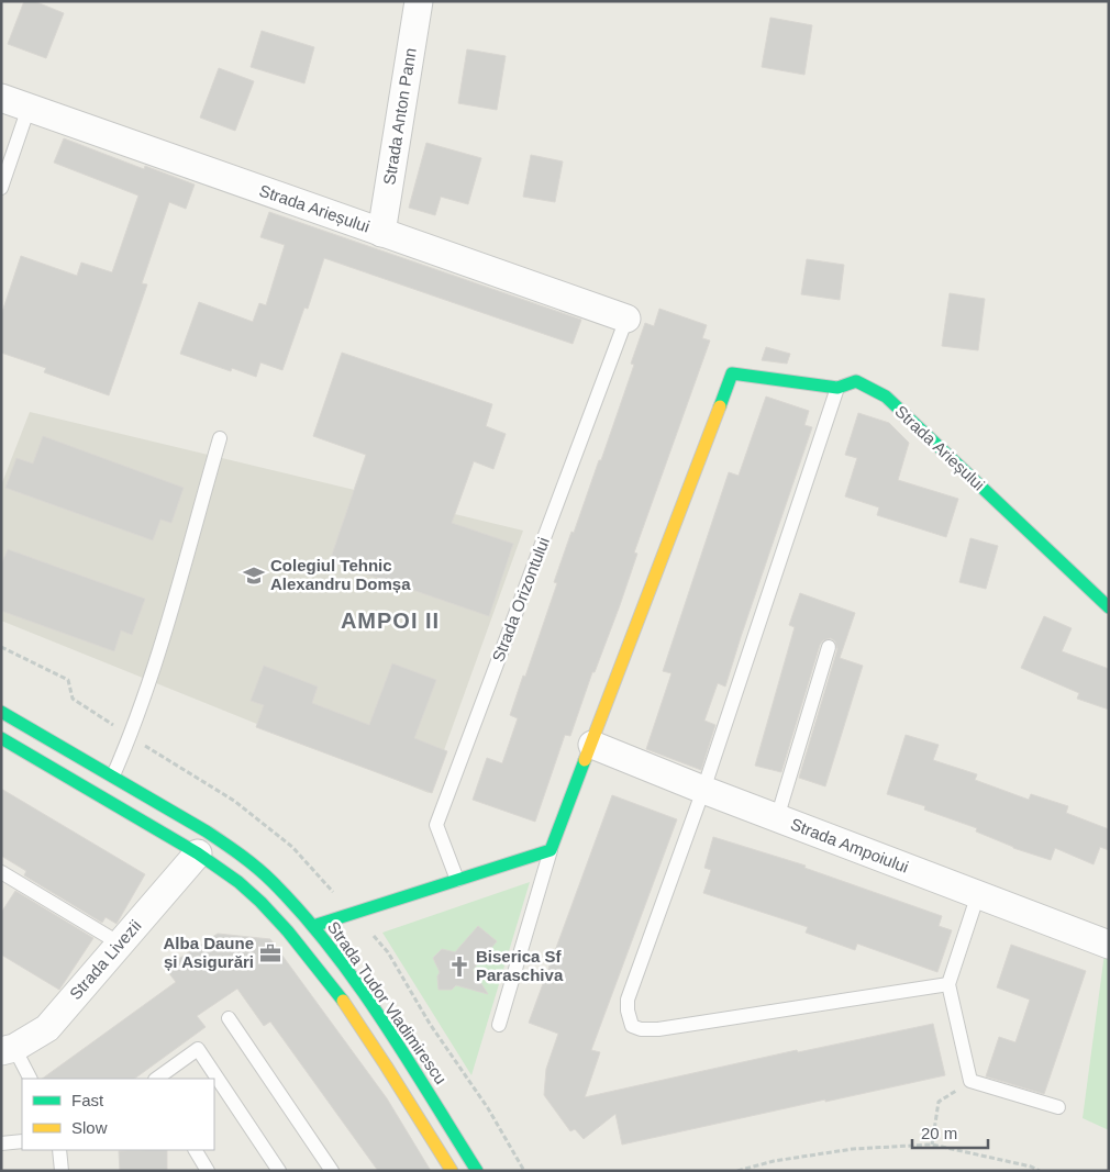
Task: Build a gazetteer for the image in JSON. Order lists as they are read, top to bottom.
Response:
{
  "streets": {
    "main road": ["Strada Arieșului", "Strada Tudor Vladimirescu"],
    "street": ["Strada Anton Pann", "Strada Ampoiului", "Strada Livezii"],
    "lane": ["Strada Orizontului"]
  },
  "crossings": [
    ["Strada Anton Pann", "Strada Arieșului"],
    ["Strada Arieșului", "Strada Orizontului"],
    ["Strada Arieșului", "Strada Ampoiului"]
  ],
  "districts": ["AMPOI II"],
  "places": {
    "school or university": ["Colegiul Tehnic Alexandru Domșa"],
    "office": ["Alba Daune și Asigurări"],
    "church": ["Biserica Sf Paraschiva"]
  },
  "legend": ["Fast", "Slow"],
  "scale_bar": "20 m"
}
